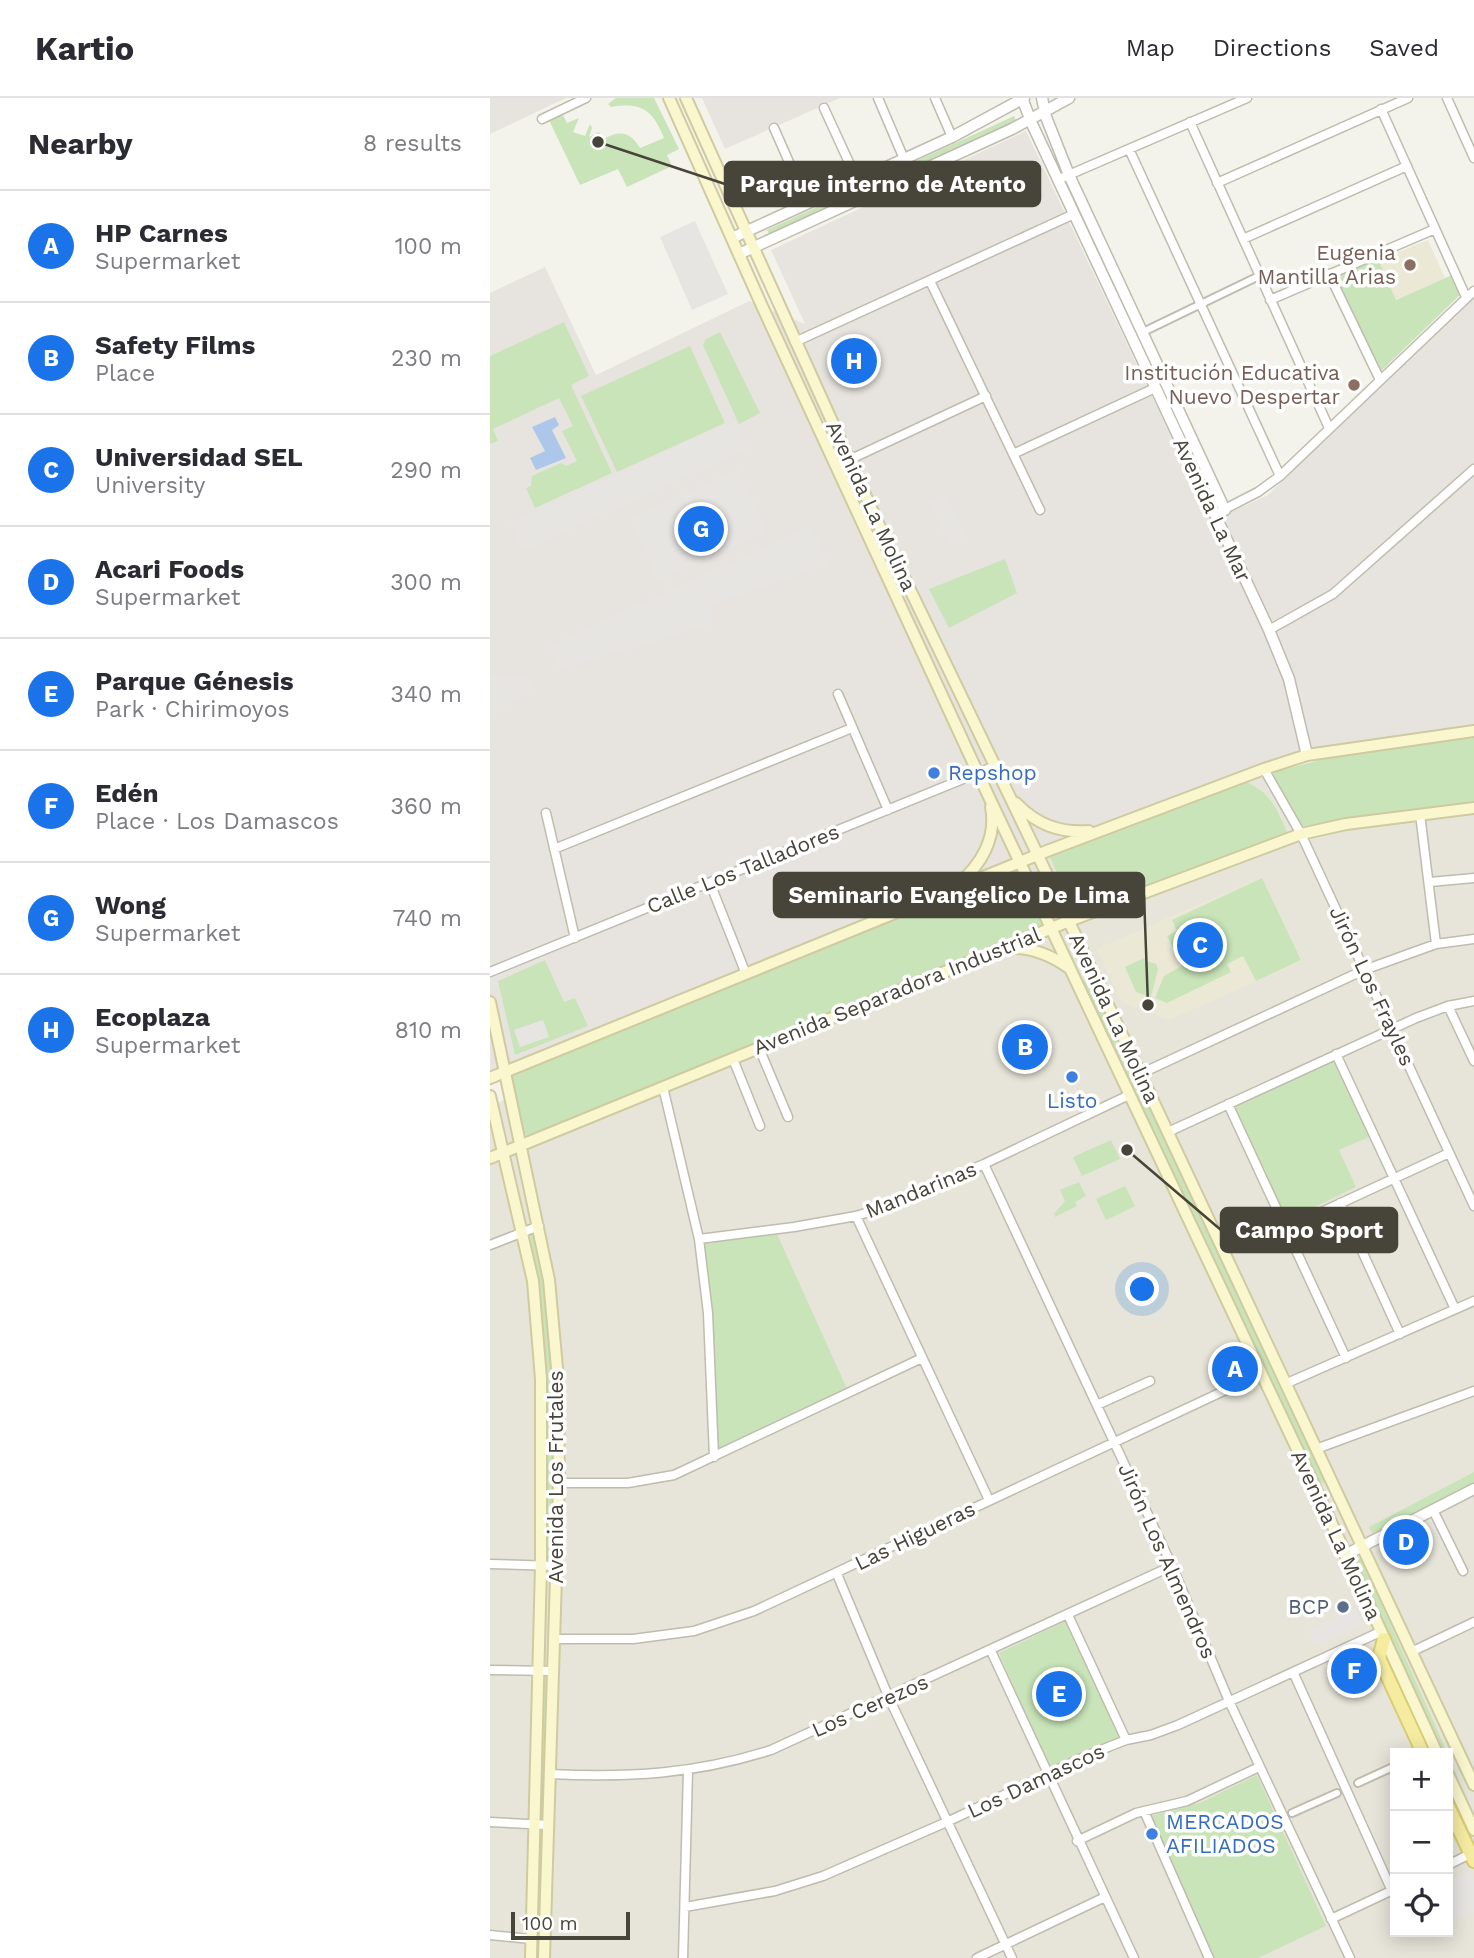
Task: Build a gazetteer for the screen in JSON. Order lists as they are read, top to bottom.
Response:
{
  "streets": {
    "main road": ["Avenida La Molina", "Avenida Separadora Industrial", "Avenida Los Frutales"],
    "street": [
      "Avenida La Mar",
      "Calle Los Talladores",
      "Jirón Los Frayles",
      "Mandarinas",
      "Las Higueras",
      "Jirón Los Almendros",
      "Los Cerezos",
      "Los Damascos"
    ]
  },
  "crossings": [
    ["Avenida La Molina", "Calle Los Talladores"],
    ["Avenida La Molina", "Avenida Separadora Industrial"],
    ["Avenida La Molina", "Mandarinas"],
    ["Avenida La Molina", "Las Higueras"],
    ["Avenida La Molina", "Los Damascos"],
    ["Jirón Los Frayles", "Avenida Separadora Industrial"],
    ["Avenida Separadora Industrial", "Avenida Los Frutales"],
    ["Mandarinas", "Jirón Los Almendros"],
    ["Avenida Los Frutales", "Las Higueras"],
    ["Avenida Los Frutales", "Los Cerezos"],
    ["Las Higueras", "Jirón Los Almendros"],
    ["Jirón Los Almendros", "Los Cerezos"],
    ["Jirón Los Almendros", "Los Damascos"]
  ],
  "places": [
    "Parque interno de Atento",
    "Eugenia Mantilla Arias",
    "Institución Educativa Nuevo Despertar",
    "Repshop",
    "Seminario Evangelico De Lima",
    "Listo",
    "Campo Sport",
    "BCP",
    "MERCADOS AFILIADOS"
  ],
  "scale_bar": "100 m",
  "page": {
    "header": "Kartio",
    "nav": ["Map", "Directions", "Saved"],
    "heading": ["Nearby", "8 results"],
    "list": [
      {
        "mark": "A",
        "name": "HP Carnes",
        "note": "Supermarket",
        "value": "100 m"
      },
      {
        "mark": "B",
        "name": "Safety Films",
        "note": "Place",
        "value": "230 m"
      },
      {
        "mark": "C",
        "name": "Universidad SEL",
        "note": "University",
        "value": "290 m"
      },
      {
        "mark": "D",
        "name": "Acari Foods",
        "note": "Supermarket",
        "value": "300 m"
      },
      {
        "mark": "E",
        "name": "Parque Génesis",
        "note": "Park · Chirimoyos",
        "value": "340 m"
      },
      {
        "mark": "F",
        "name": "Edén",
        "note": "Place · Los Damascos",
        "value": "360 m"
      },
      {
        "mark": "G",
        "name": "Wong",
        "note": "Supermarket",
        "value": "740 m"
      },
      {
        "mark": "H",
        "name": "Ecoplaza",
        "note": "Supermarket",
        "value": "810 m"
      }
    ],
    "pins": [
      "H",
      "G",
      "C",
      "B",
      "A",
      "D",
      "F",
      "E"
    ],
    "map_buttons": ["+", "−"],
    "scale": "100 m"
  }
}
